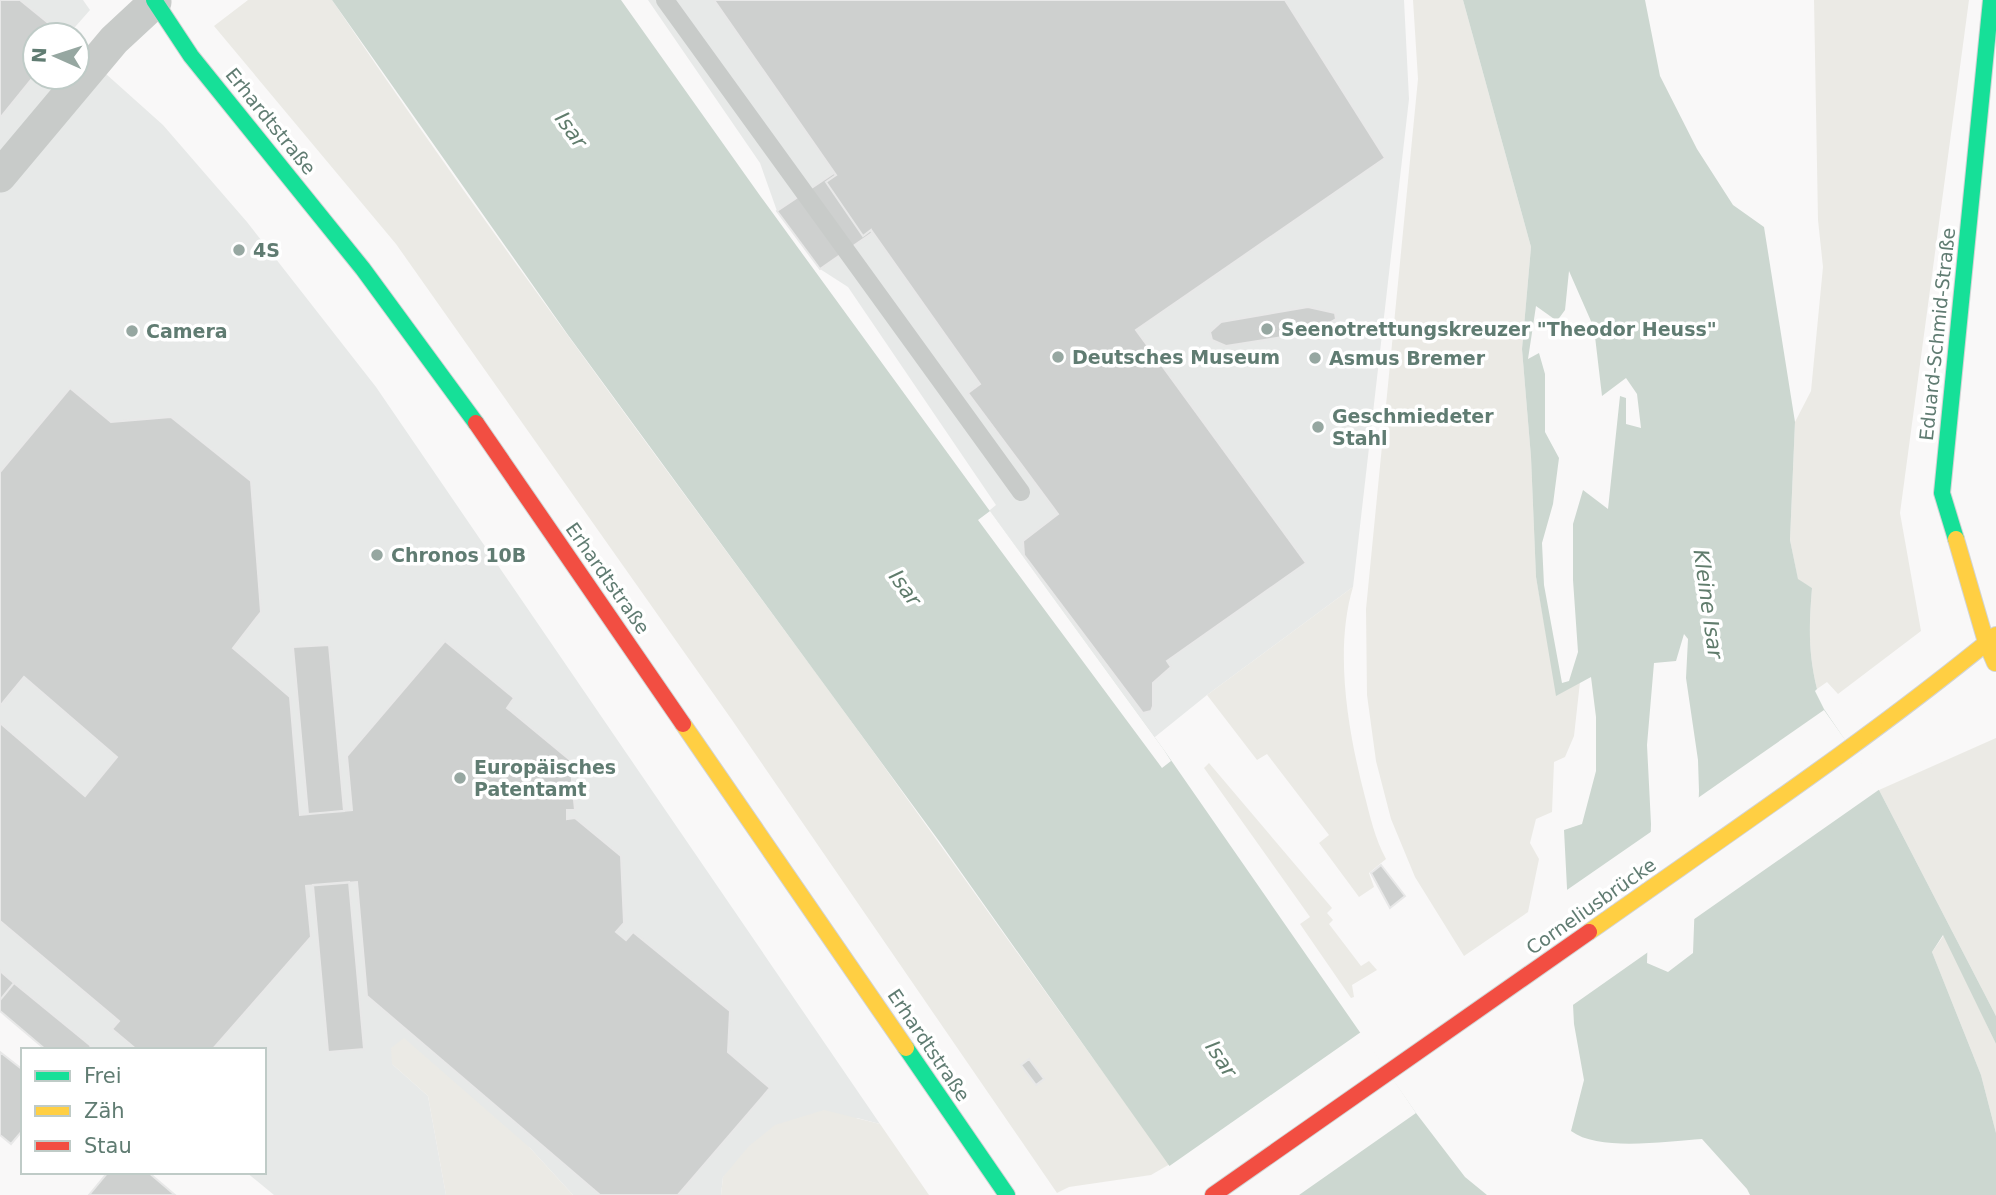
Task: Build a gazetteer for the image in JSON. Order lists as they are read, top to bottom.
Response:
{
  "streets": {
    "street": ["Erhardtstraße", "Eduard-Schmid-Straße", "Corneliusbrücke"]
  },
  "crossings": [
    ["Eduard-Schmid-Straße", "Corneliusbrücke"]
  ],
  "water": ["Isar", "Kleine Isar"],
  "places": [
    "4S",
    "Seenotrettungskreuzer \"Theodor Heuss\"",
    "Camera",
    "Deutsches Museum",
    "Asmus Bremer",
    "Geschmiedeter Stahl",
    "Chronos 10B",
    "Europäisches Patentamt"
  ],
  "legend": ["Frei", "Zäh", "Stau"],
  "north": "left"
}
